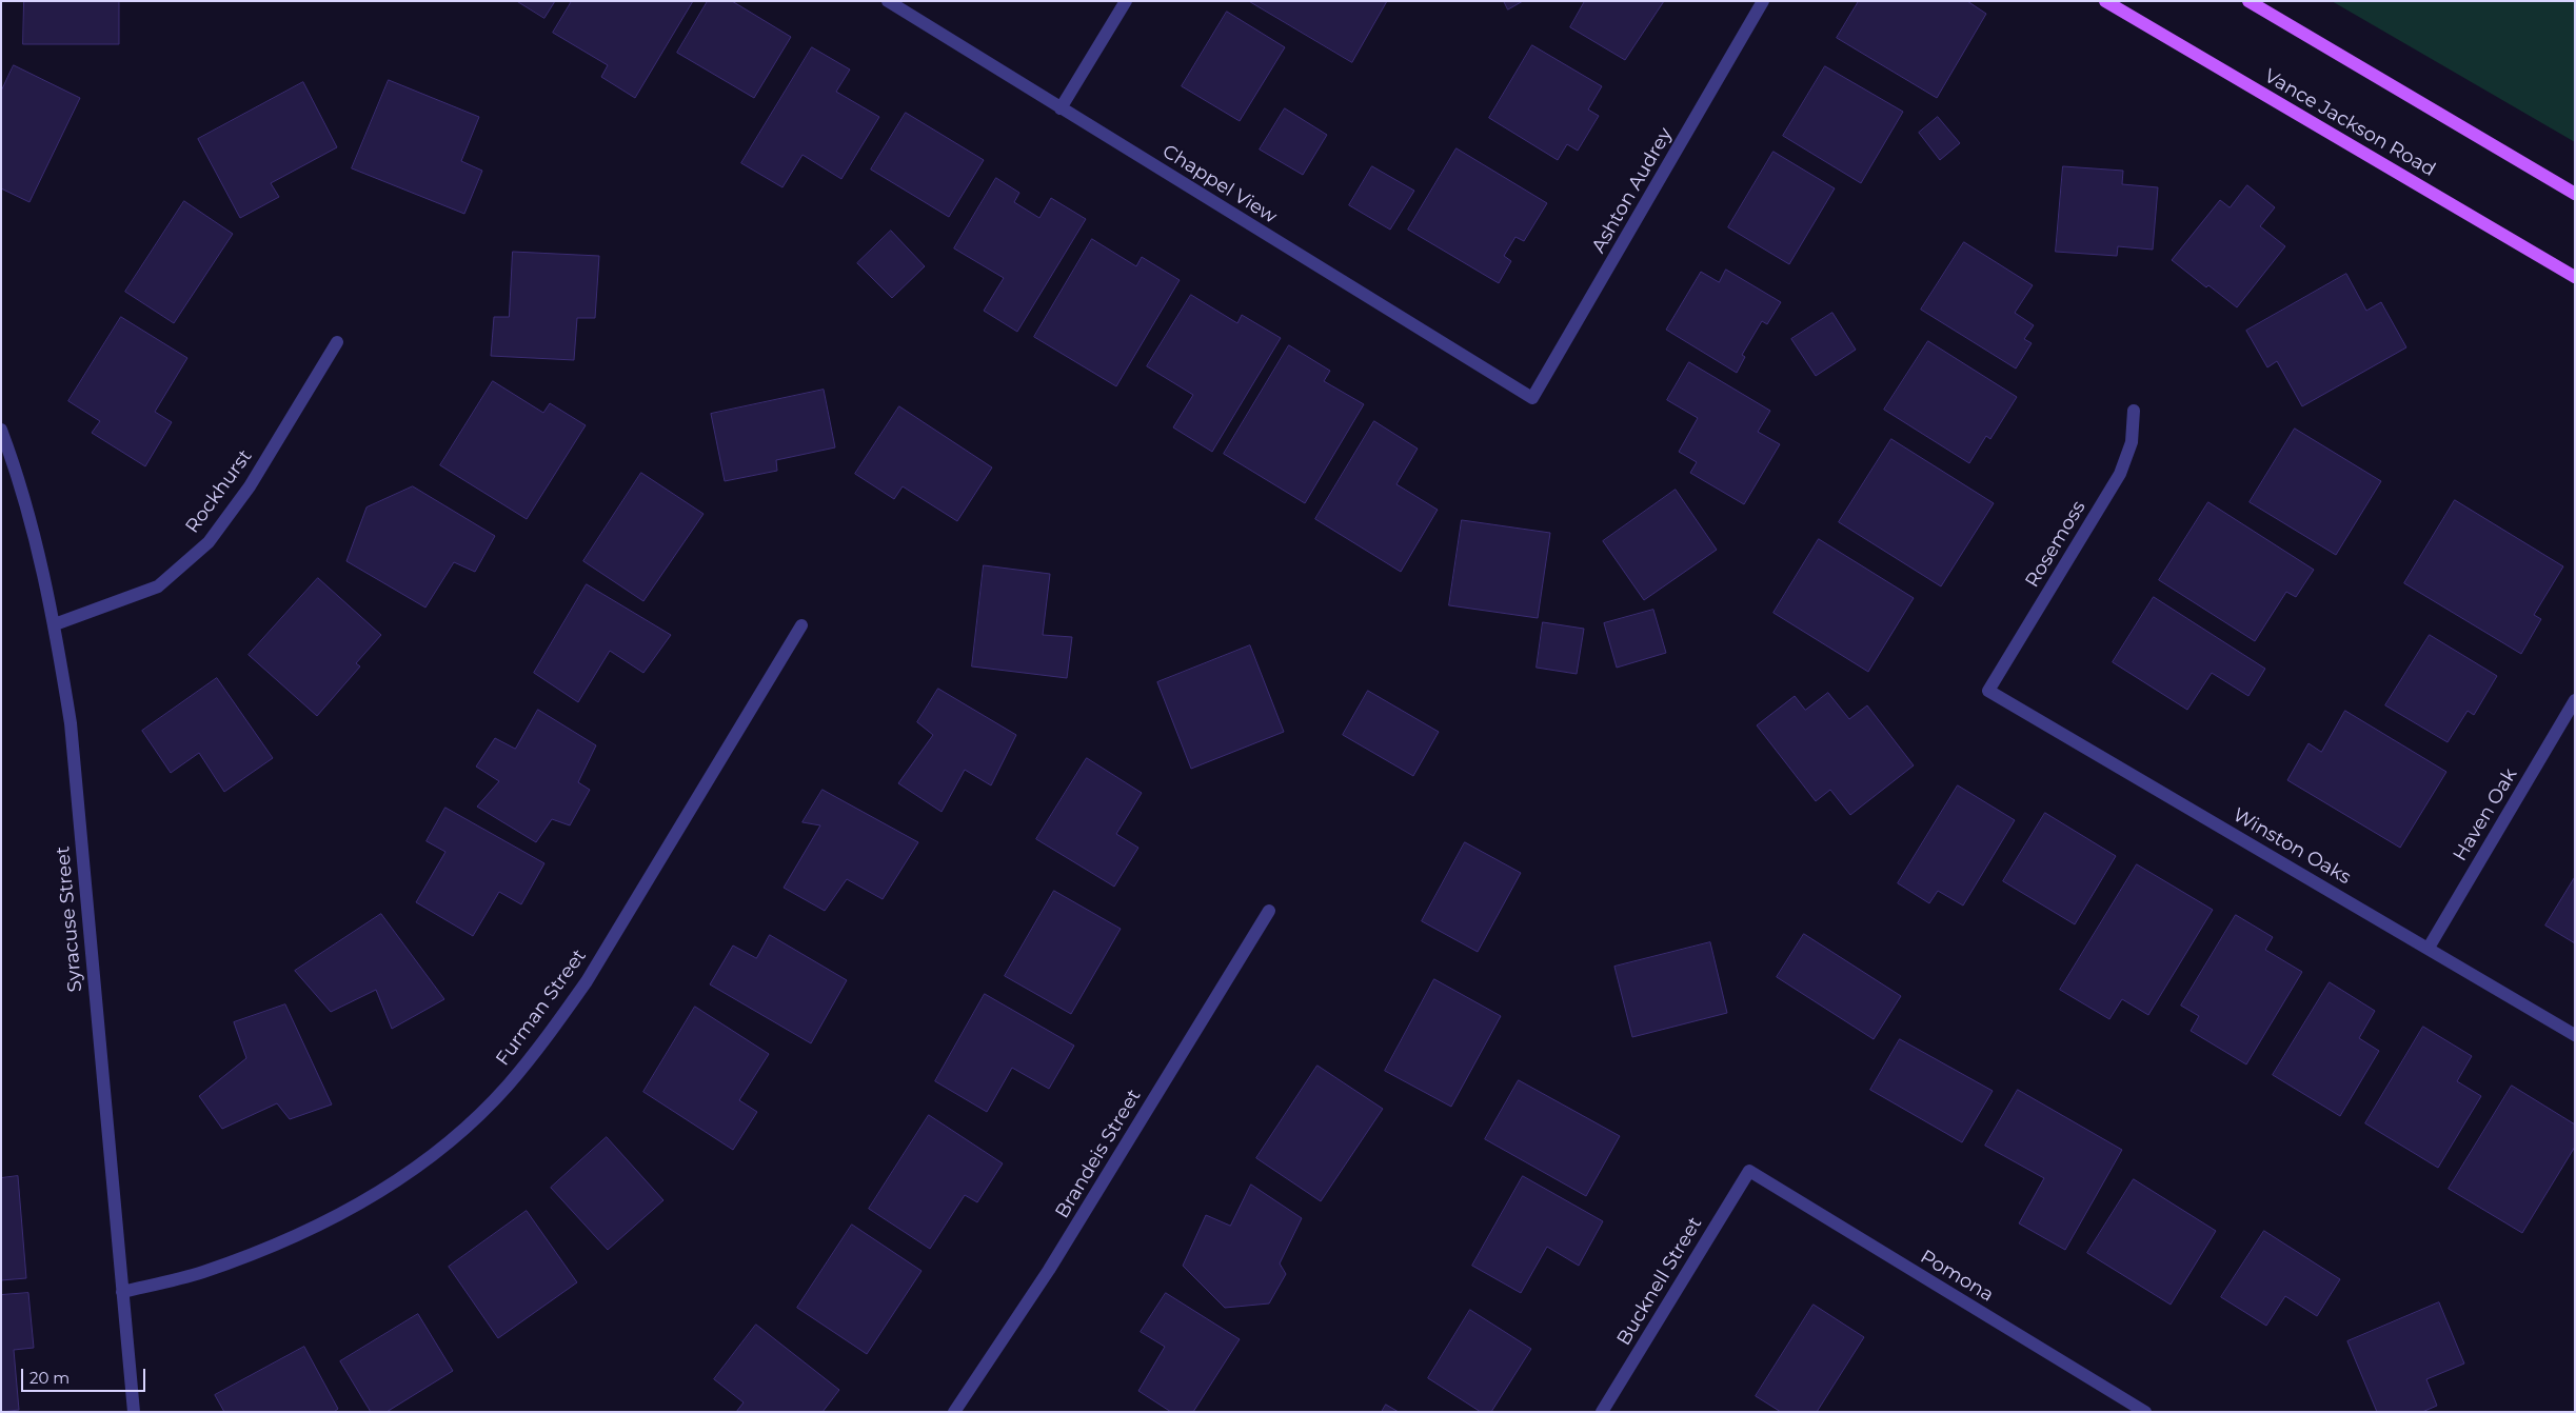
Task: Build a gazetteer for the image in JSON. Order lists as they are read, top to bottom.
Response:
{
  "streets": {
    "main road": ["Vance Jackson Road"],
    "street": [
      "Chappel View",
      "Ashton Audrey",
      "Rockhurst",
      "Rosemoss",
      "Haven Oak",
      "Winston Oaks",
      "Syracuse Street",
      "Furman Street",
      "Brandeis Street",
      "Pomona",
      "Bucknell Street"
    ]
  },
  "crossings": [
    ["Chappel View", "Ashton Audrey"],
    ["Rockhurst", "Syracuse Street"],
    ["Rosemoss", "Winston Oaks"],
    ["Haven Oak", "Winston Oaks"],
    ["Syracuse Street", "Furman Street"],
    ["Pomona", "Bucknell Street"]
  ],
  "scale_bar": "20 m"
}
